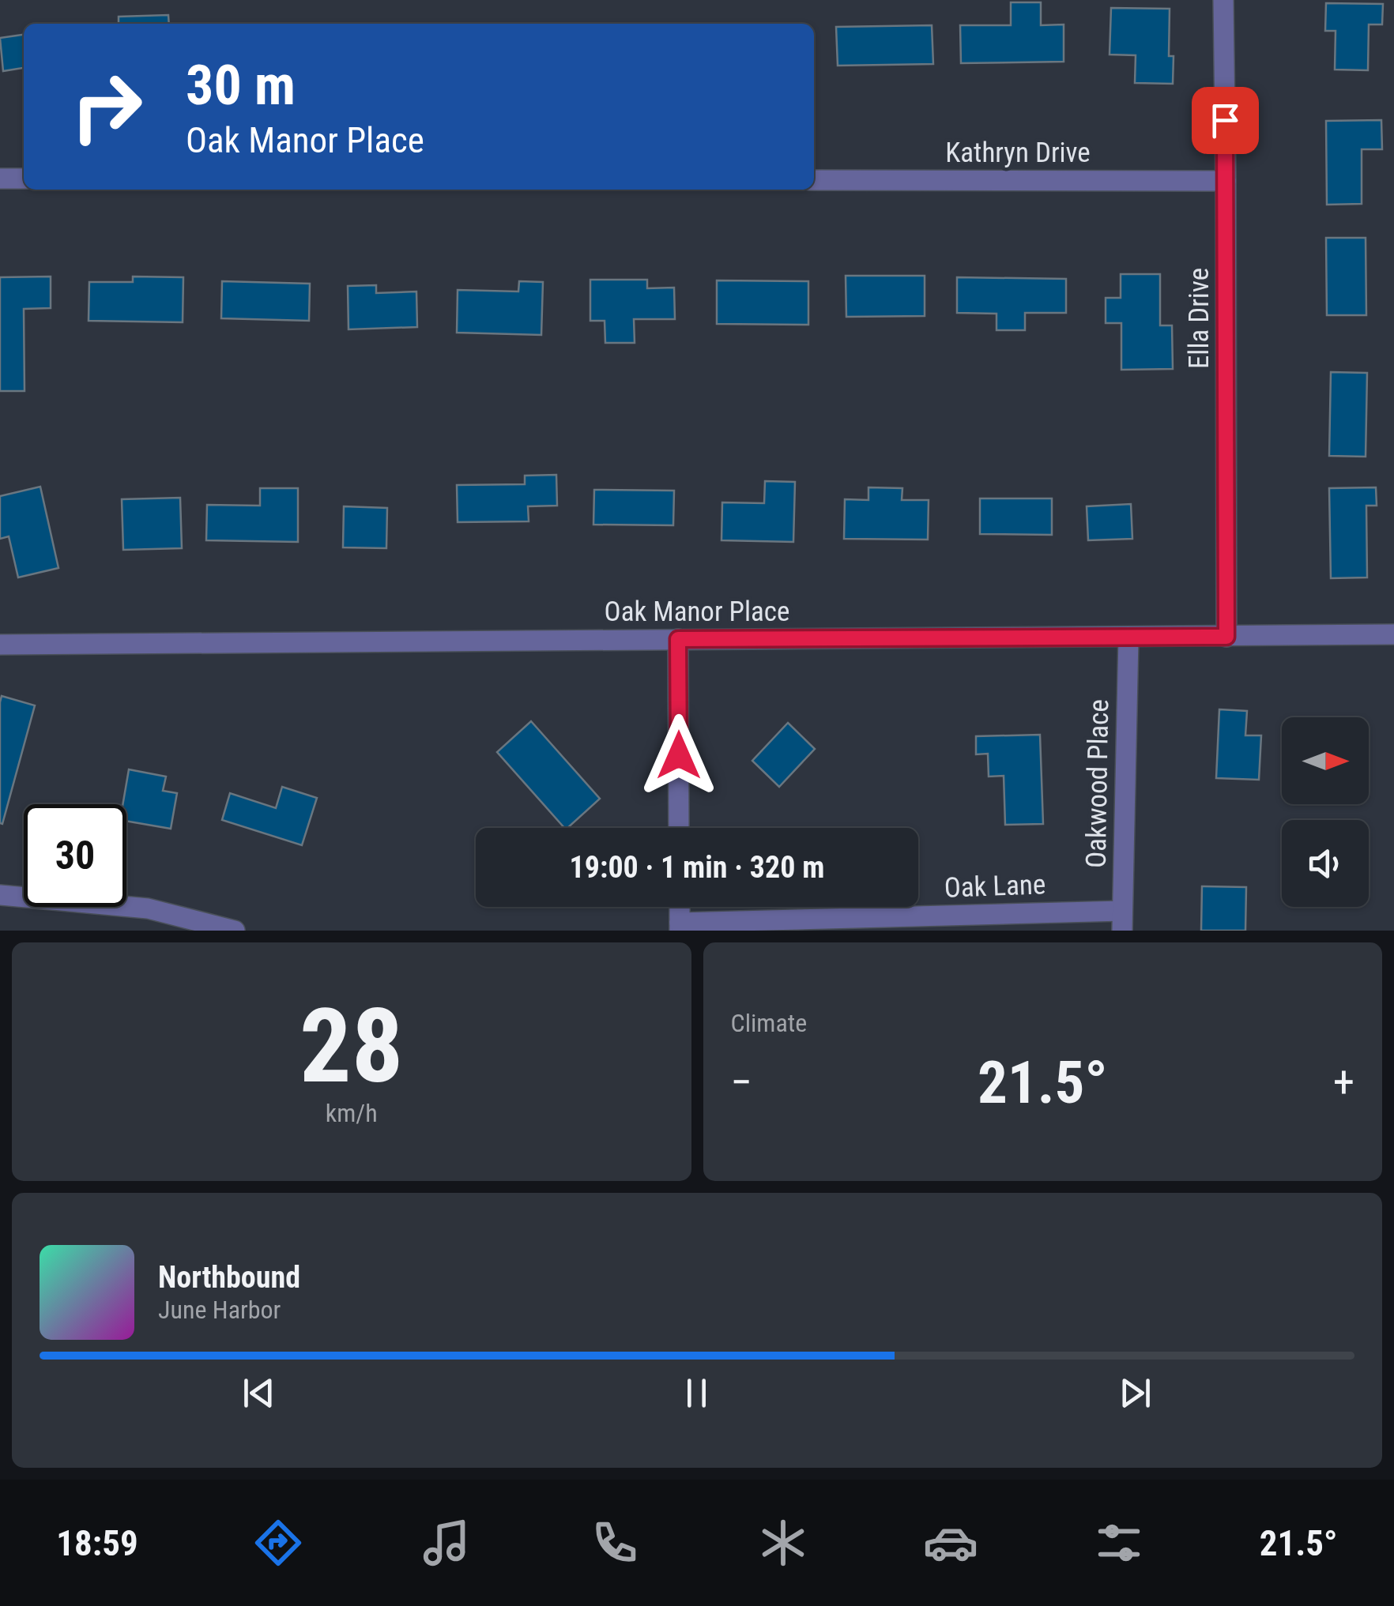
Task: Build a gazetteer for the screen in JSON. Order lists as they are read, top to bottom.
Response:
{
  "streets": {
    "street": [
      "Kathryn Drive",
      "Ella Drive",
      "Oak Manor Place",
      "Oakwood Place",
      "Oak Lane"
    ]
  },
  "crossings": [
    ["Kathryn Drive", "Ella Drive"],
    ["Ella Drive", "Oak Manor Place"],
    ["Oak Manor Place", "Oakwood Place"],
    ["Oakwood Place", "Oak Lane"]
  ],
  "north": "right",
  "page": {
    "turn": ["30 m", "Oak Manor Place"],
    "limit": "30",
    "trip": "19:00 · 1 min · 320 m",
    "tile": [
      ["28", "km/h"],
      "Climate"
    ],
    "heat": ["−", "21.5°", "+"],
    "song": ["Northbound", "June Harbor"],
    "tabs": ["18:59", "21.5°"]
  }
}
